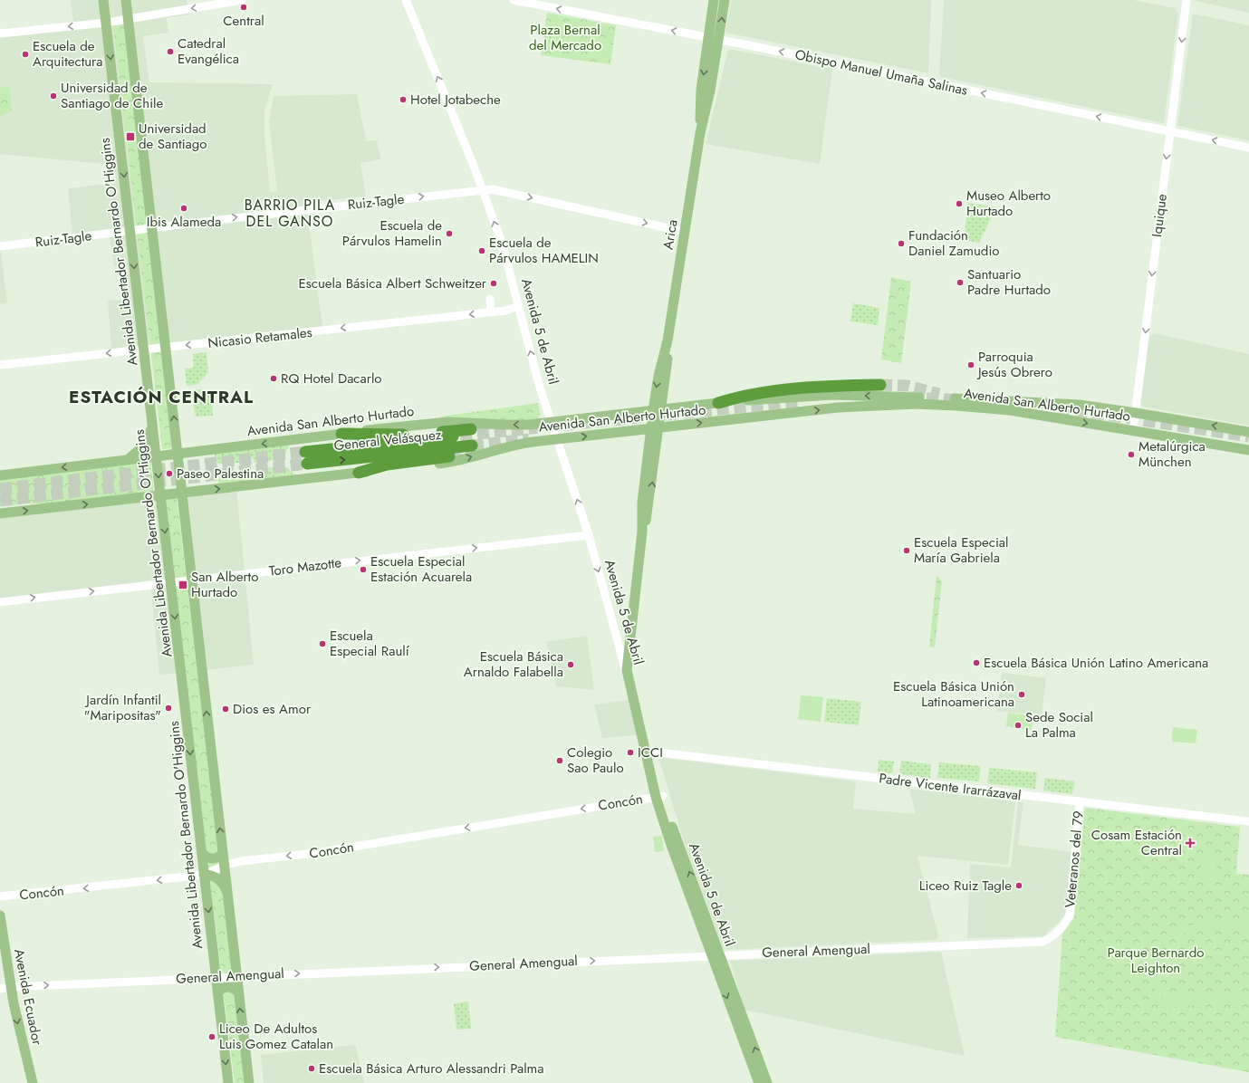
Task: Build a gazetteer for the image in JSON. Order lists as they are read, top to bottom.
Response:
{
  "streets": {
    "highway": ["General Velásquez"],
    "main road": [
      "Arica",
      "Avenida Libertador Bernardo O'Higgins",
      "Avenida 5 de Abril",
      "Avenida San Alberto Hurtado",
      "Avenida Ecuador"
    ],
    "street": [
      "Obispo Manuel Umaña Salinas",
      "Ruiz-Tagle",
      "Iquique",
      "Nicasio Retamales",
      "Toro Mazotte",
      "Padre Vicente Irarrázaval",
      "Concón",
      "Veteranos del 79",
      "General Amengual"
    ]
  },
  "crossings": [
    ["Obispo Manuel Umaña Salinas", "Iquique"],
    ["Obispo Manuel Umaña Salinas", "Arica"],
    ["Ruiz-Tagle", "Arica"],
    ["Ruiz-Tagle", "Avenida Libertador Bernardo O'Higgins"],
    ["Ruiz-Tagle", "Avenida 5 de Abril"],
    ["Iquique", "Avenida San Alberto Hurtado"],
    ["Arica", "Avenida 5 de Abril"],
    ["Arica", "Avenida San Alberto Hurtado"],
    ["Avenida Libertador Bernardo O'Higgins", "Nicasio Retamales"],
    ["Avenida Libertador Bernardo O'Higgins", "Avenida San Alberto Hurtado"],
    ["Avenida Libertador Bernardo O'Higgins", "Toro Mazotte"],
    ["Avenida Libertador Bernardo O'Higgins", "Concón"],
    ["Avenida Libertador Bernardo O'Higgins", "General Amengual"],
    ["Avenida 5 de Abril", "Nicasio Retamales"],
    ["Avenida 5 de Abril", "Avenida San Alberto Hurtado"],
    ["Avenida 5 de Abril", "Toro Mazotte"],
    ["Avenida 5 de Abril", "Padre Vicente Irarrázaval"],
    ["Avenida 5 de Abril", "Concón"],
    ["Avenida 5 de Abril", "General Amengual"],
    ["Padre Vicente Irarrázaval", "Veteranos del 79"],
    ["Veteranos del 79", "General Amengual"],
    ["General Amengual", "Avenida Ecuador"]
  ],
  "one_way": [
    "Obispo Manuel Umaña Salinas",
    "Ruiz-Tagle",
    "Iquique",
    "Nicasio Retamales",
    "Toro Mazotte",
    "Concón",
    "General Amengual",
    "Avenida Ecuador"
  ],
  "districts": ["BARRIO PILA DEL GANSO", "ESTACIÓN CENTRAL"],
  "parks": ["Plaza Bernal del Mercado", "Parque Bernardo Leighton"],
  "places": {
    "other": [
      "Central",
      "Catedral Evangélica",
      "Escuela de Arquitectura",
      "Universidad de Santiago de Chile",
      "Hotel Jotabeche",
      "Museo Alberto Hurtado",
      "Ibis Alameda",
      "Escuela de Párvulos Hamelin",
      "Fundación Daniel Zamudio",
      "Escuela de Párvulos HAMELIN",
      "Santuario Padre Hurtado",
      "Escuela Básica Albert Schweitzer",
      "Parroquia Jesús Obrero",
      "RQ Hotel Dacarlo",
      "Metalúrgica München",
      "Paseo Palestina",
      "Escuela Especial María Gabriela",
      "Escuela Especial Estación Acuarela",
      "Escuela Especial Raulí",
      "Escuela Básica Unión Latino Americana",
      "Escuela Básica Arnaldo Falabella",
      "Escuela Básica Unión Latinoamericana",
      "Jardín Infantil \"Maripositas\"",
      "Dios es Amor",
      "Sede Social La Palma",
      "ICCI",
      "Colegio Sao Paulo",
      "Liceo Ruiz Tagle",
      "Liceo De Adultos Luis Gomez Catalan",
      "Escuela Básica Arturo Alessandri Palma"
    ],
    "transit": ["Universidad de Santiago", "San Alberto Hurtado"],
    "health": ["Cosam Estación Central"]
  }
}
